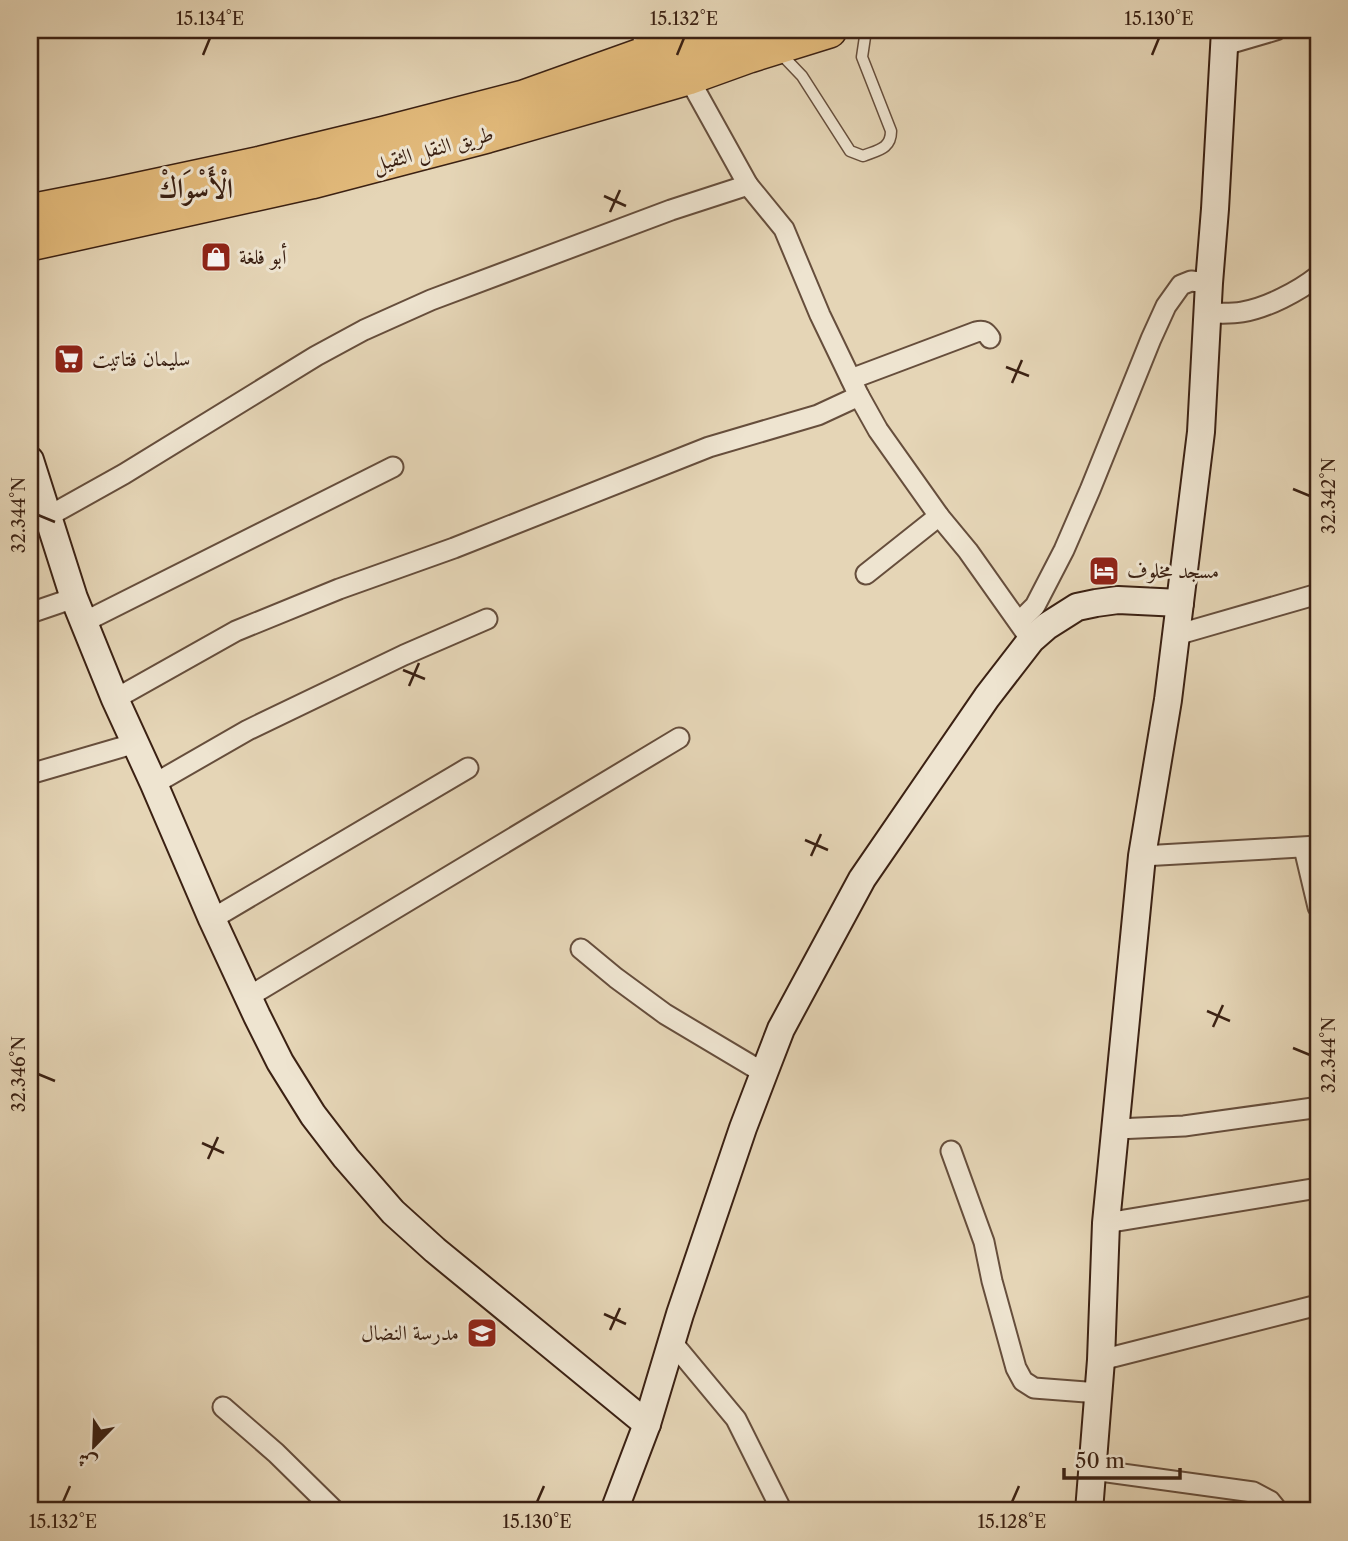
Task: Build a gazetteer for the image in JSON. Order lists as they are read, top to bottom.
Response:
{
  "streets": {
    "highway": ["طريق النقل الثقيل"]
  },
  "districts": ["الْأَسْوَاكْ"],
  "places": {
    "shop": ["أبو فلغة"],
    "supermarket": ["سليمان فتاتيت"],
    "hotel": ["مسجد مخلوف"],
    "school or university": ["مدرسة النضال"]
  },
  "scale_bar": "50 m",
  "north": "bottom left",
  "coordinates": [
    "15.134°E",
    "15.132°E",
    "15.130°E",
    "32.342°N",
    "32.344°N",
    "32.346°N",
    "15.128°E"
  ]
}
